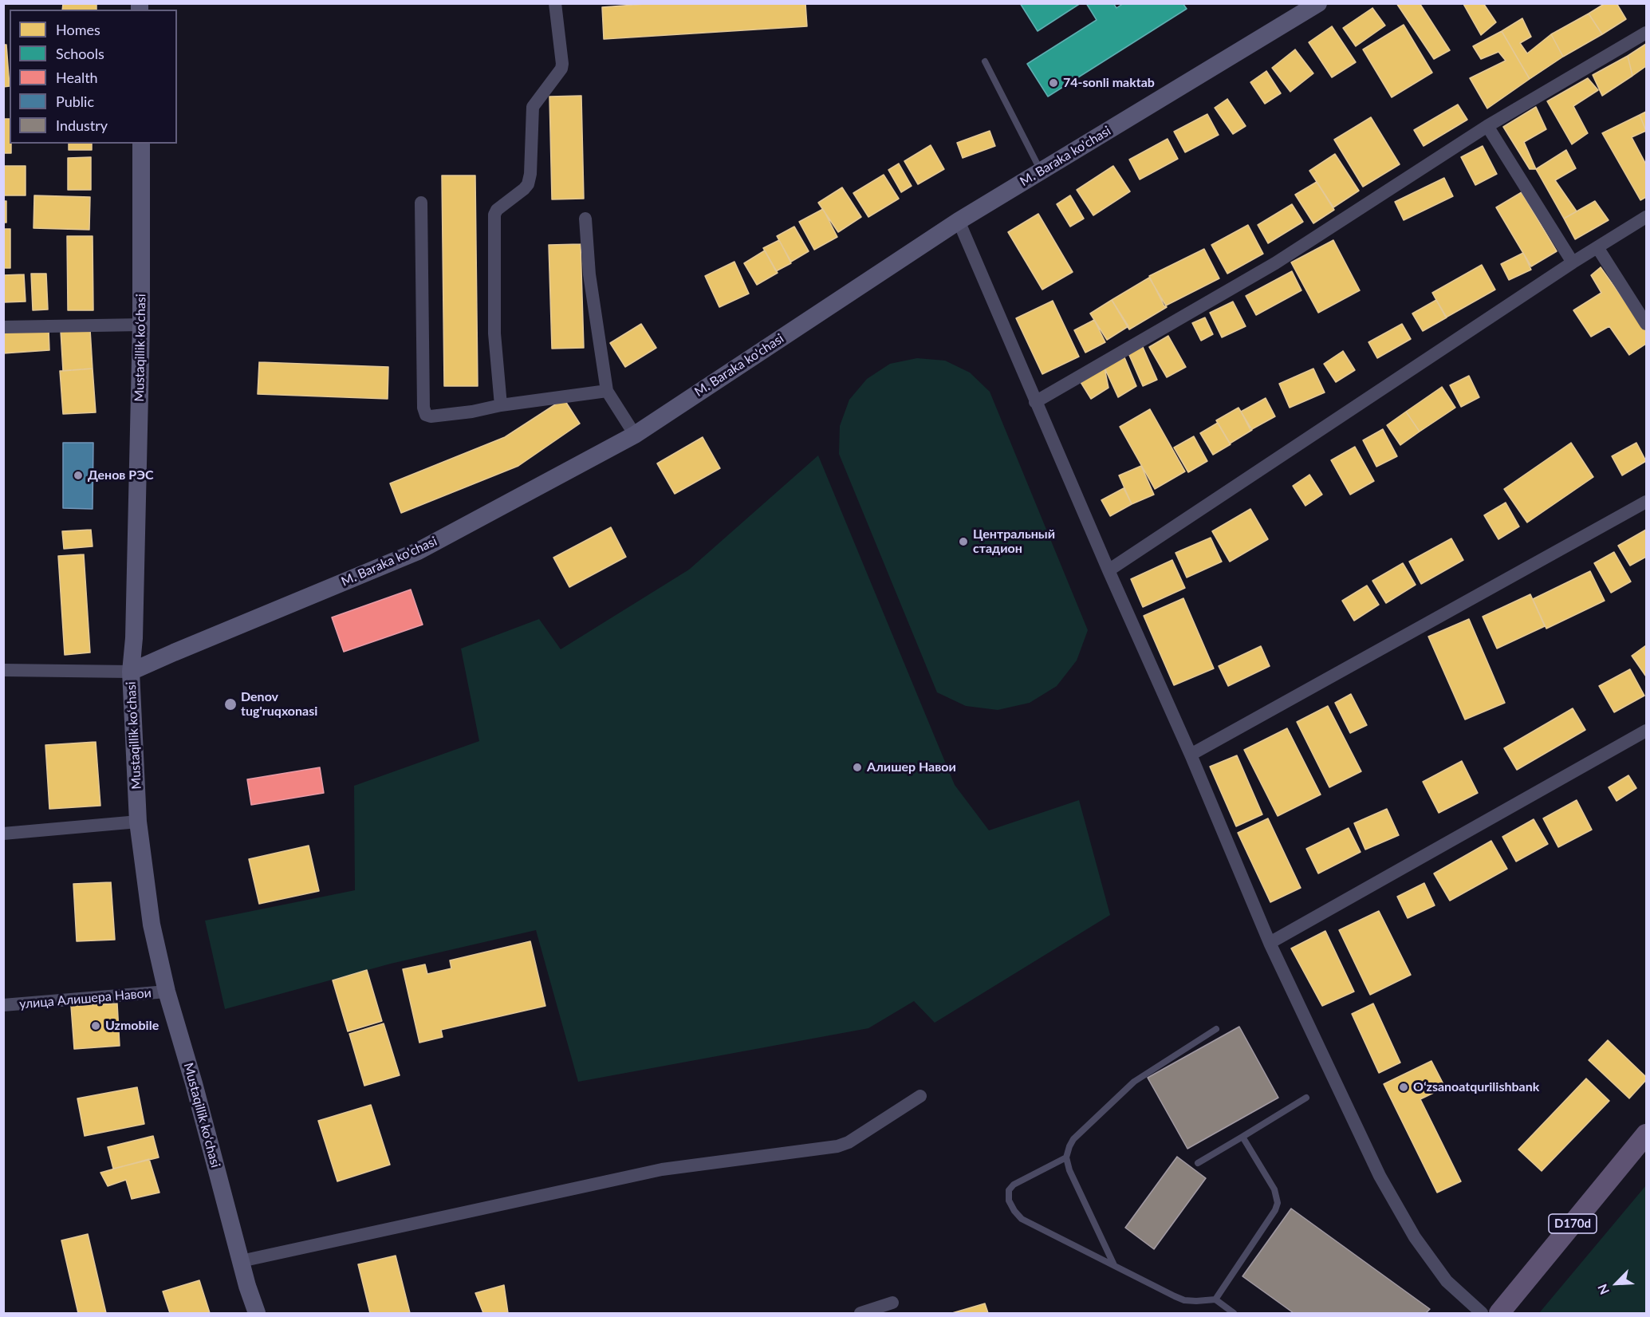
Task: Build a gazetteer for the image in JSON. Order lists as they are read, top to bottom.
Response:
{
  "streets": {
    "main road": ["D170d"],
    "street": ["M. Baraka ko'chasi", "Mustaqillik ko‘chasi", "улица Алишера Навои"]
  },
  "crossings": [
    ["M. Baraka ko'chasi", "Mustaqillik ko‘chasi"],
    ["Mustaqillik ko‘chasi", "улица Алишера Навои"]
  ],
  "places": [
    "74-sonli maktab",
    "Денов РЭС",
    "Центральный стадион",
    "Denov tug'ruqxonasi",
    "Алишер Навои",
    "Uzmobile",
    "Oʻzsanoatqurilishbank"
  ],
  "legend": [
    "Homes",
    "Schools",
    "Health",
    "Public",
    "Industry"
  ],
  "north": "bottom left"
}
